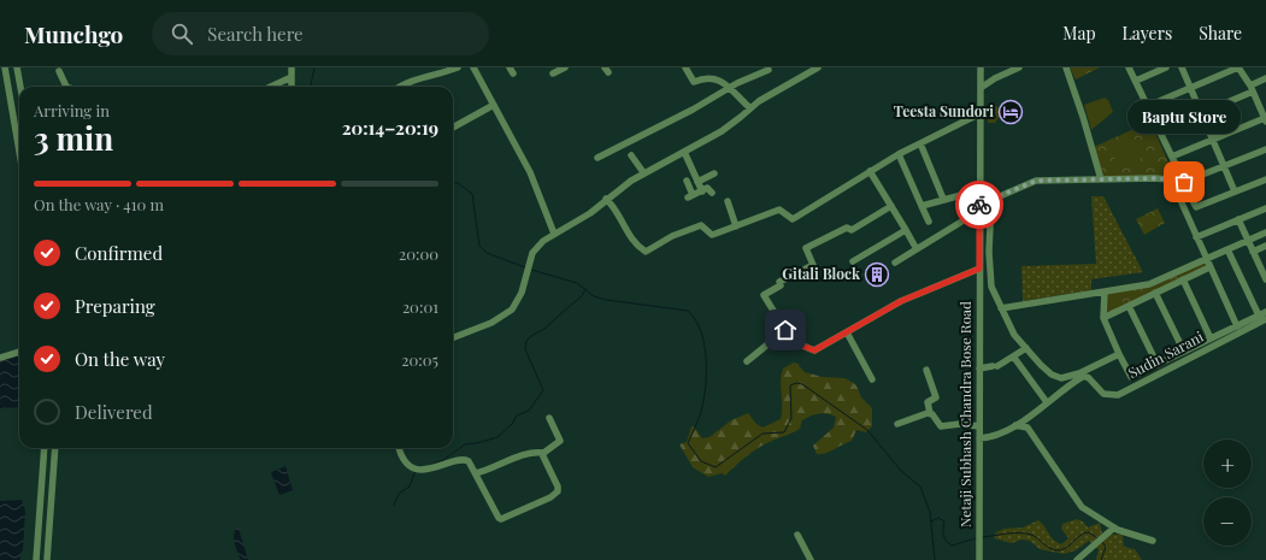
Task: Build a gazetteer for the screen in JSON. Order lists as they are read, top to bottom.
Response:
{
  "streets": {
    "street": ["Sudin Sarani", "Netaji Subhash Chandra Bose Road"]
  },
  "places": {
    "hotel": ["Teesta Sundori"],
    "other": ["Baptu Store"],
    "building": ["Gitali Block"]
  },
  "page": {
    "header": "Munchgo",
    "search": "Search here",
    "nav": ["Map", "Layers", "Share"],
    "heading": ["3 min", "Arriving in", "20:14–20:19"],
    "bubble": "Baptu Store",
    "bar": "On the way · 410 m",
    "list": [
      ["Confirmed", "20:00"],
      ["Preparing", "20:01"],
      ["On the way", "20:05"],
      "Delivered"
    ],
    "map_buttons": ["+", "−"]
  }
}
